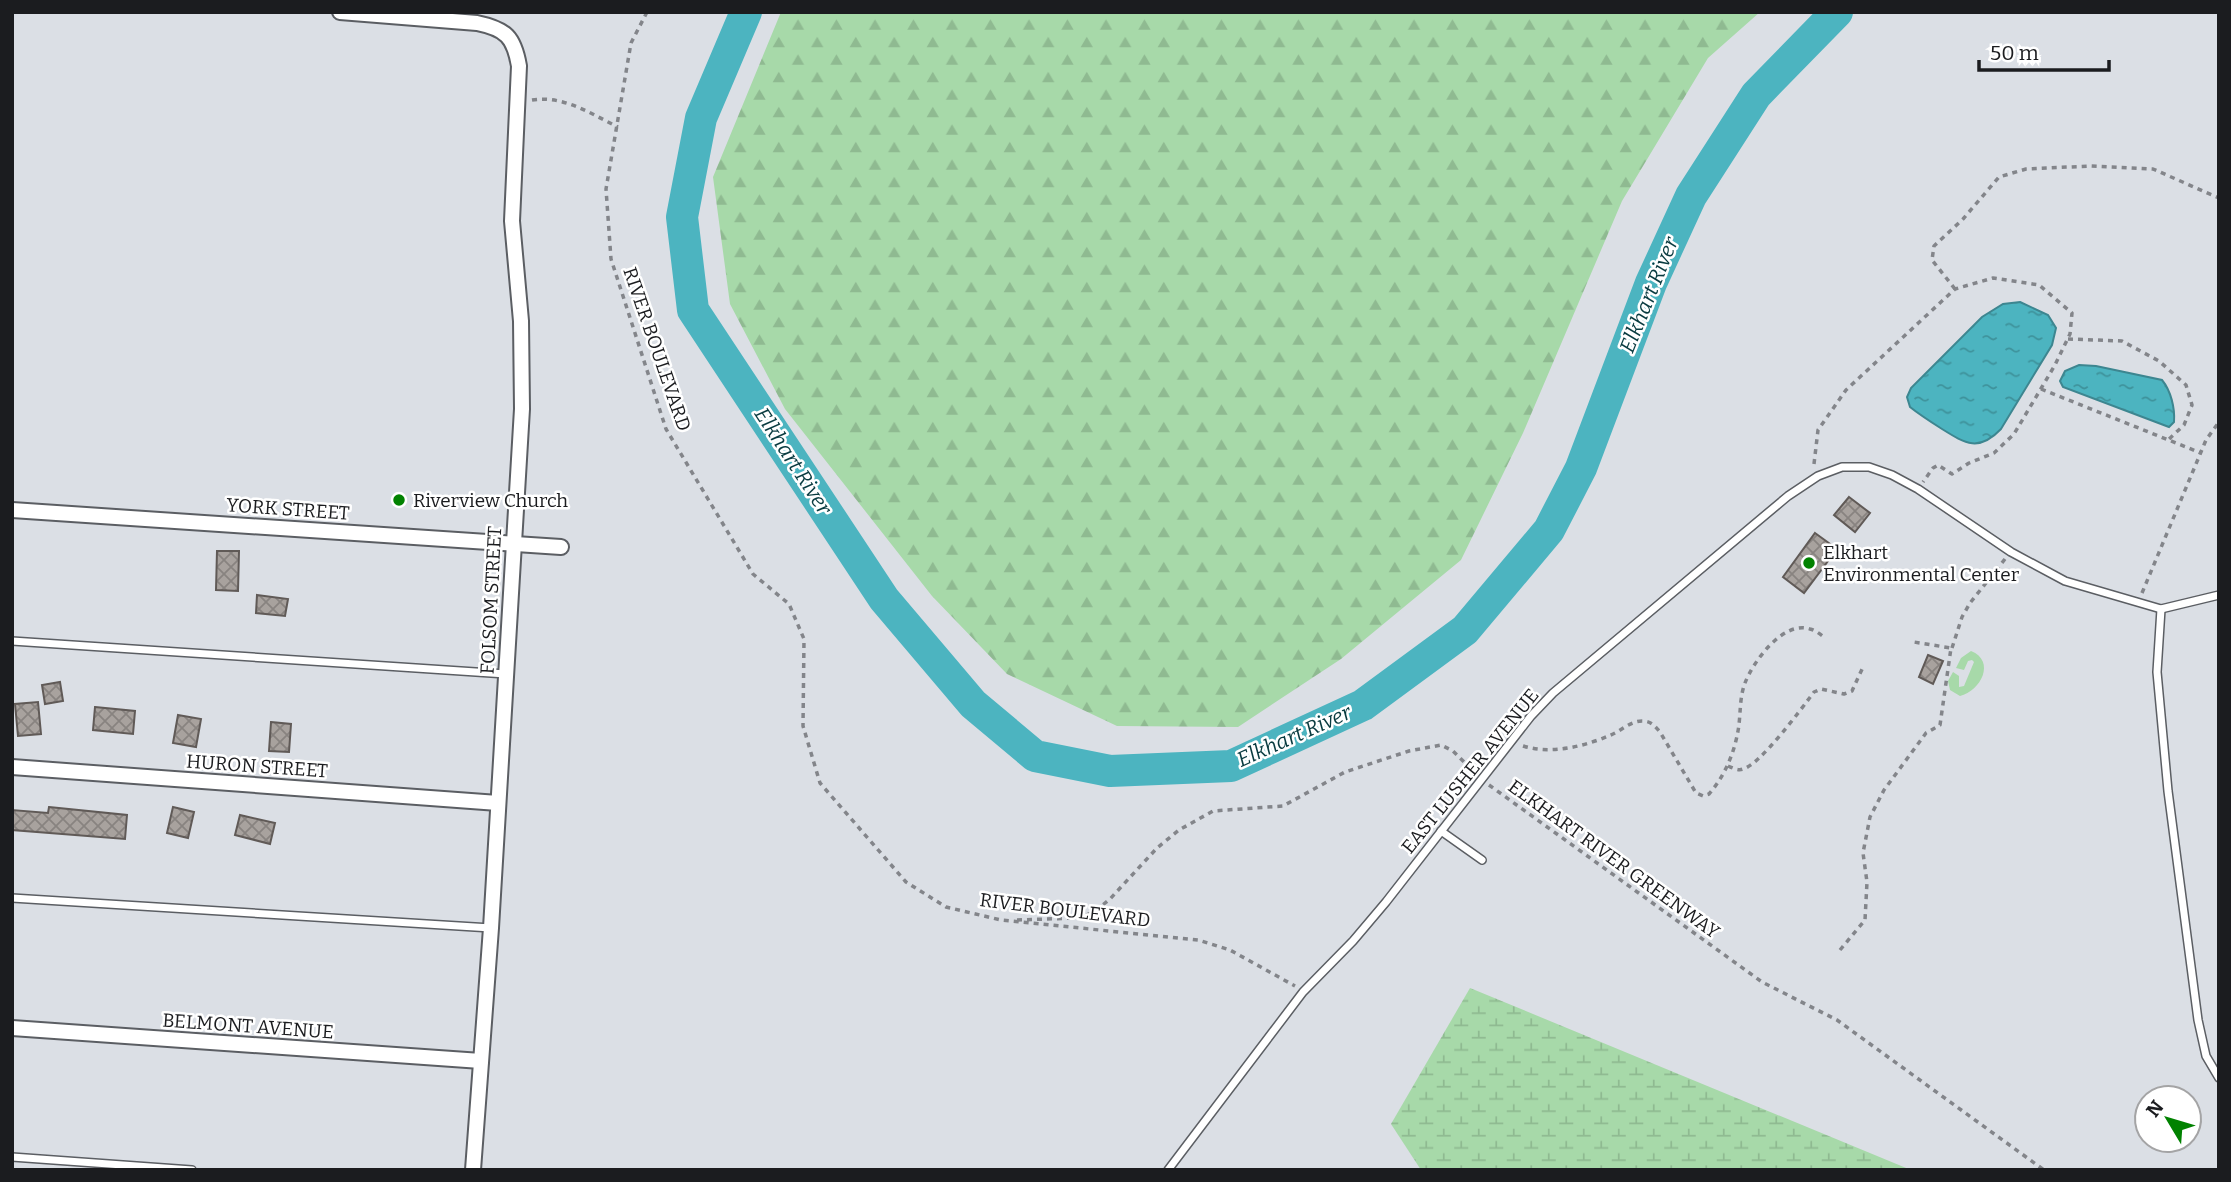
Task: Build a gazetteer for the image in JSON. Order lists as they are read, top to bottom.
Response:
{
  "streets": {
    "street": [
      "YORK STREET",
      "FOLSOM STREET",
      "HURON STREET",
      "BELMONT AVENUE"
    ],
    "lane": ["EAST LUSHER AVENUE"],
    "path": ["RIVER BOULEVARD", "ELKHART RIVER GREENWAY"]
  },
  "crossings": [
    ["RIVER BOULEVARD", "EAST LUSHER AVENUE"],
    ["RIVER BOULEVARD", "ELKHART RIVER GREENWAY"],
    ["YORK STREET", "FOLSOM STREET"],
    ["FOLSOM STREET", "HURON STREET"],
    ["FOLSOM STREET", "BELMONT AVENUE"],
    ["EAST LUSHER AVENUE", "ELKHART RIVER GREENWAY"]
  ],
  "water": ["Elkhart River"],
  "places": ["Riverview Church", "Elkhart Environmental Center"],
  "scale_bar": "50 m",
  "north": "top left"
}
